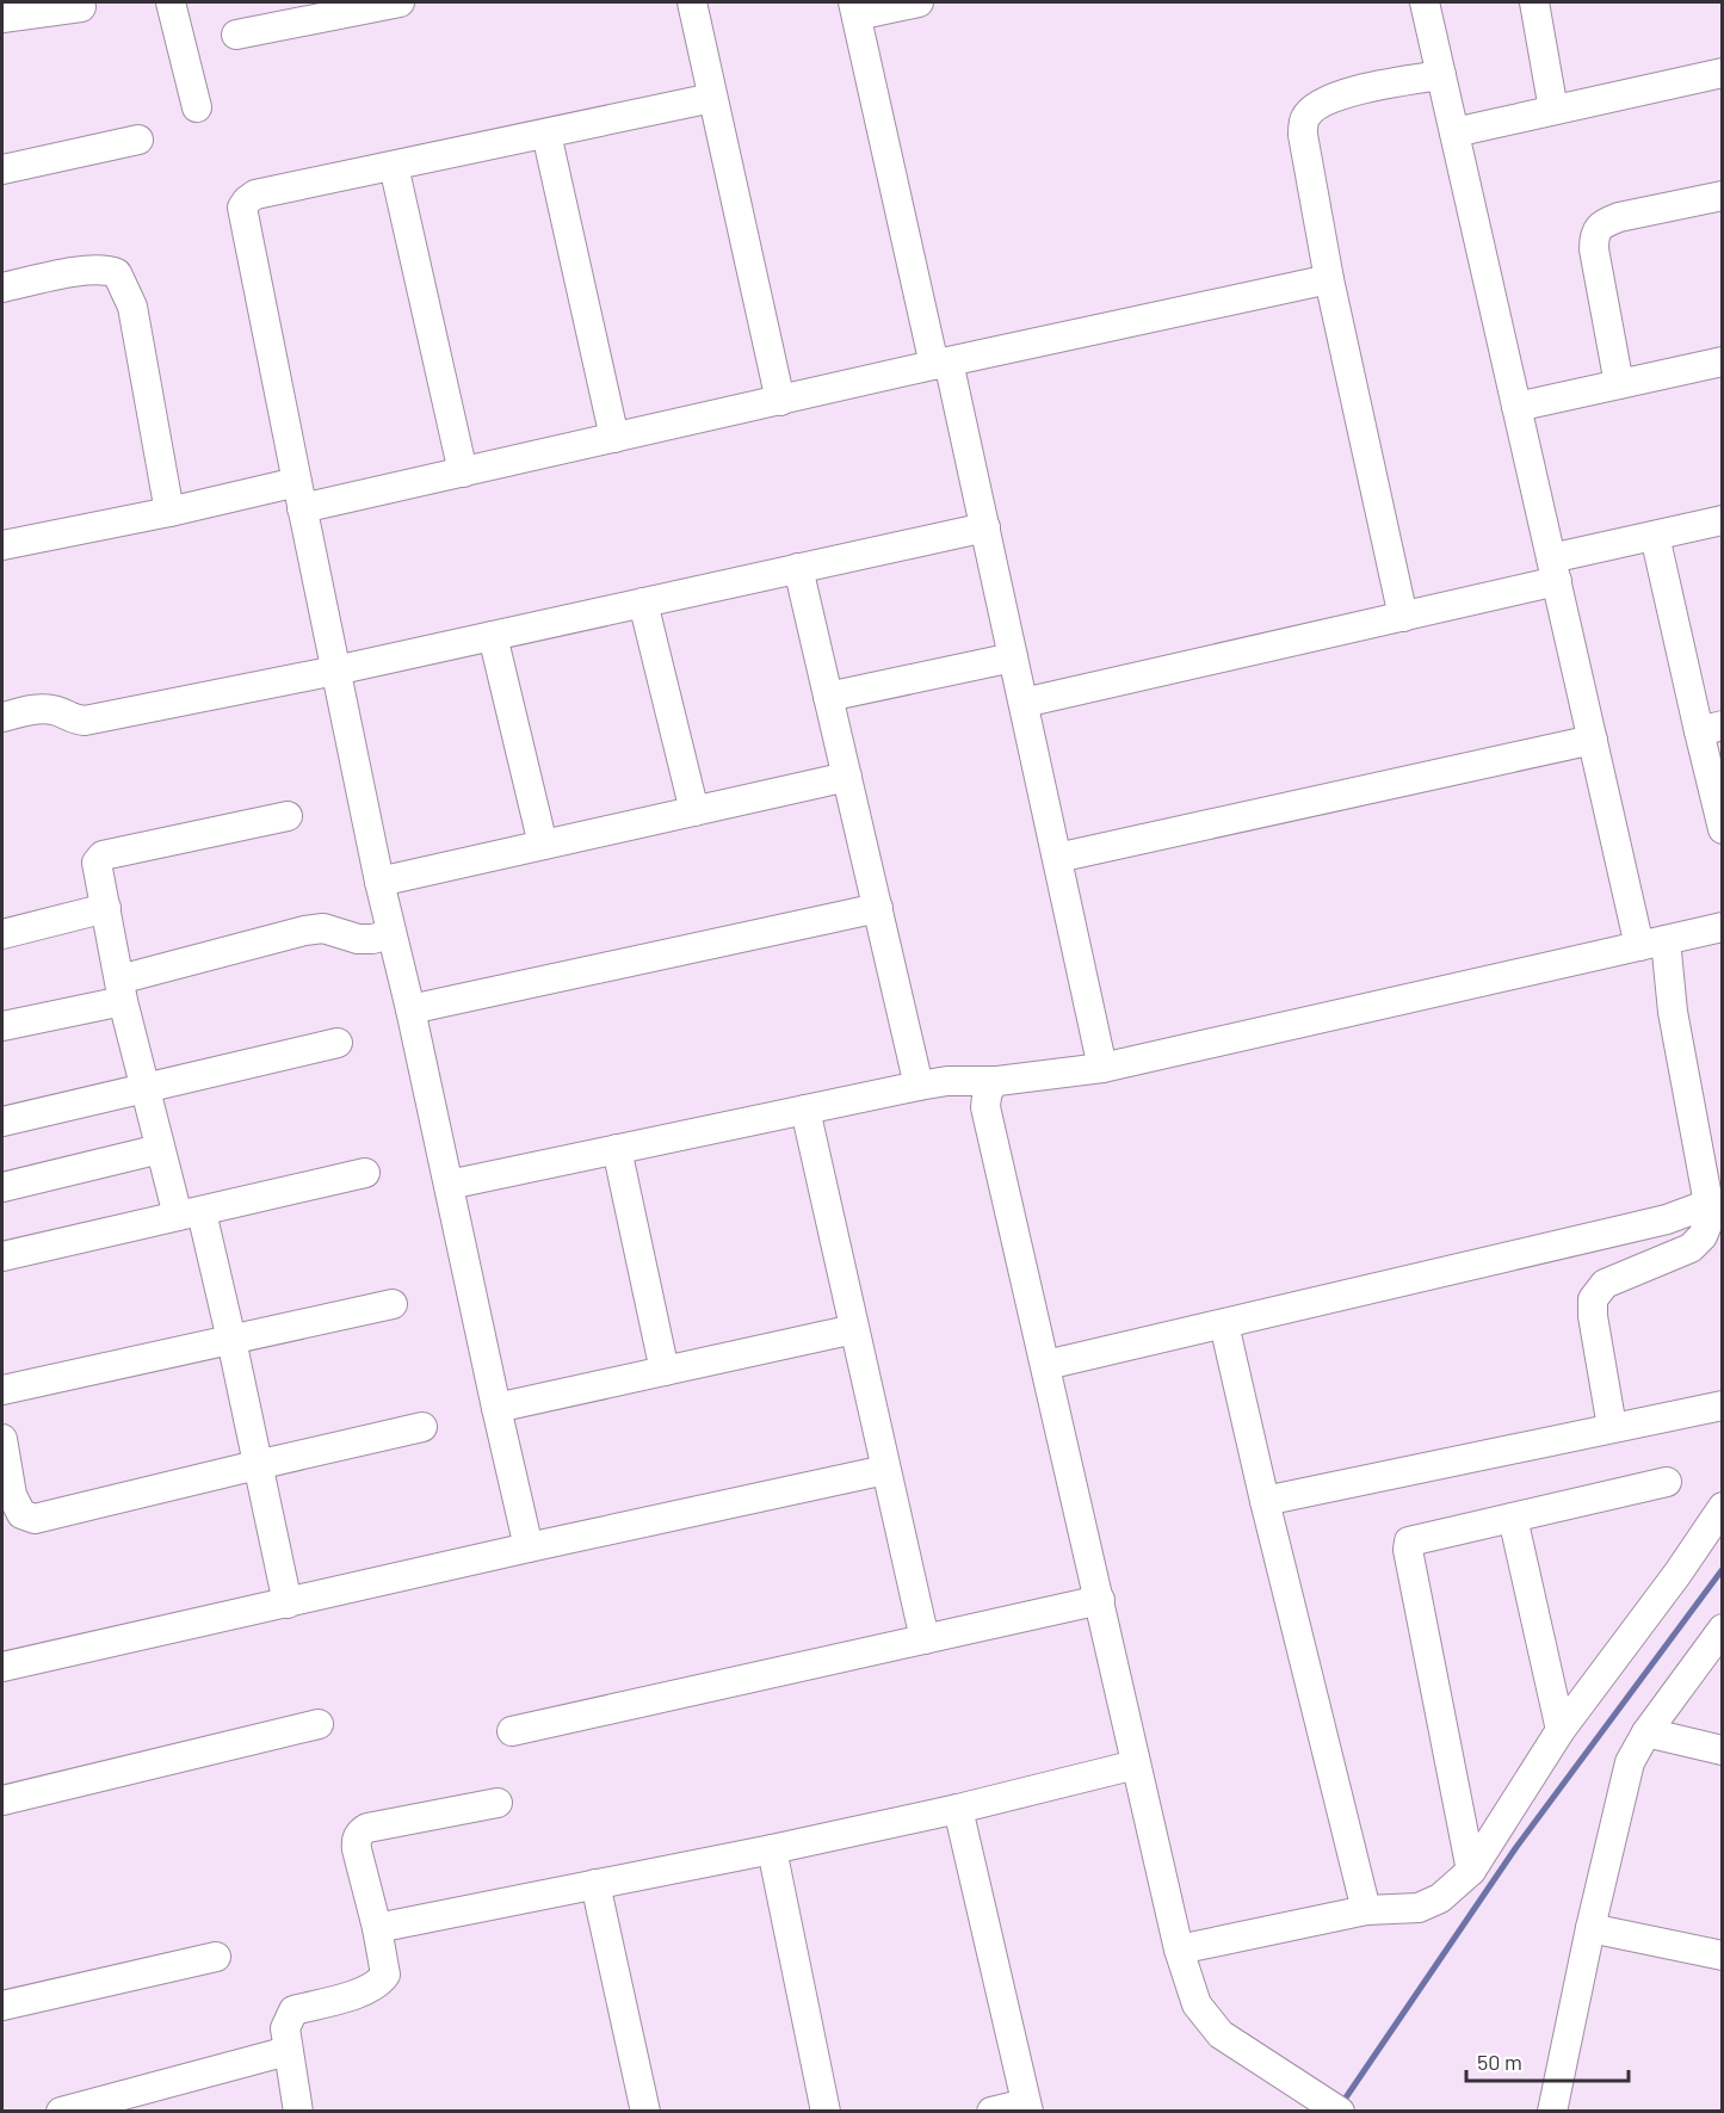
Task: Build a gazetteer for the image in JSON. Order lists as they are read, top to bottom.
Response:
{
  "scale_bar": "50 m"
}
